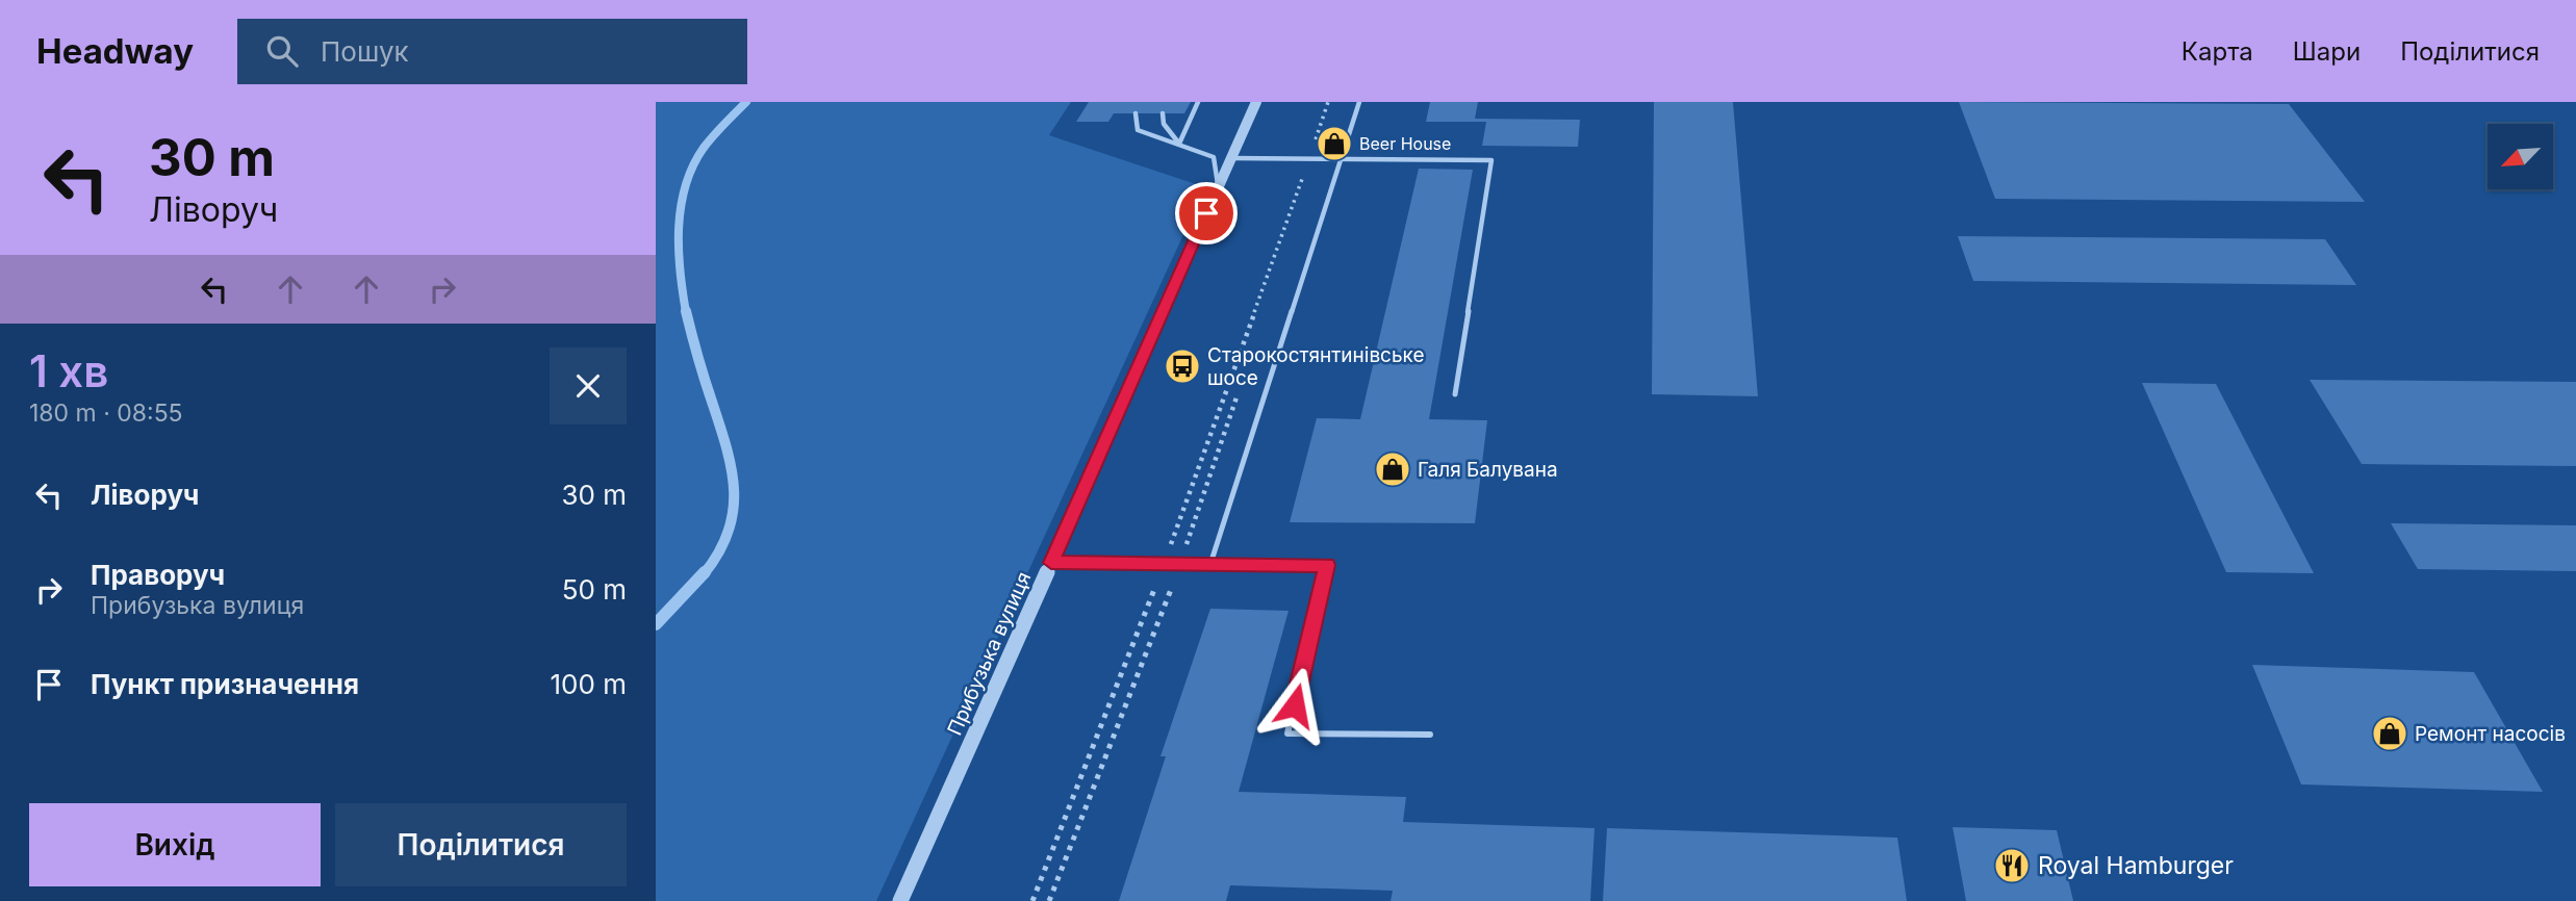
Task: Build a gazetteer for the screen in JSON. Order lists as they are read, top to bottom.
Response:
{
  "streets": {
    "street": ["Прибузька вулиця"]
  },
  "places": {
    "shop": ["Beer House", "Галя Балувана", "Ремонт насосів"],
    "bus stop": ["Старокостянтинівське шосе"],
    "restaurant": ["Royal Hamburger"]
  },
  "north": "bottom left",
  "page": {
    "header": "Headway",
    "search": "Пошук",
    "nav": ["Карта", "Шари", "Поділитися"],
    "turn": ["30 m", "Ліворуч"],
    "heading": ["1 хв", "180 m · 08:55"],
    "list": [
      {
        "name": "Ліворуч",
        "value": "30 m"
      },
      {
        "name": "Праворуч",
        "note": "Прибузька вулиця",
        "value": "50 m"
      },
      {
        "name": "Пункт призначення",
        "value": "100 m"
      }
    ],
    "buttons": ["Вихід", "Поділитися"]
  }
}
